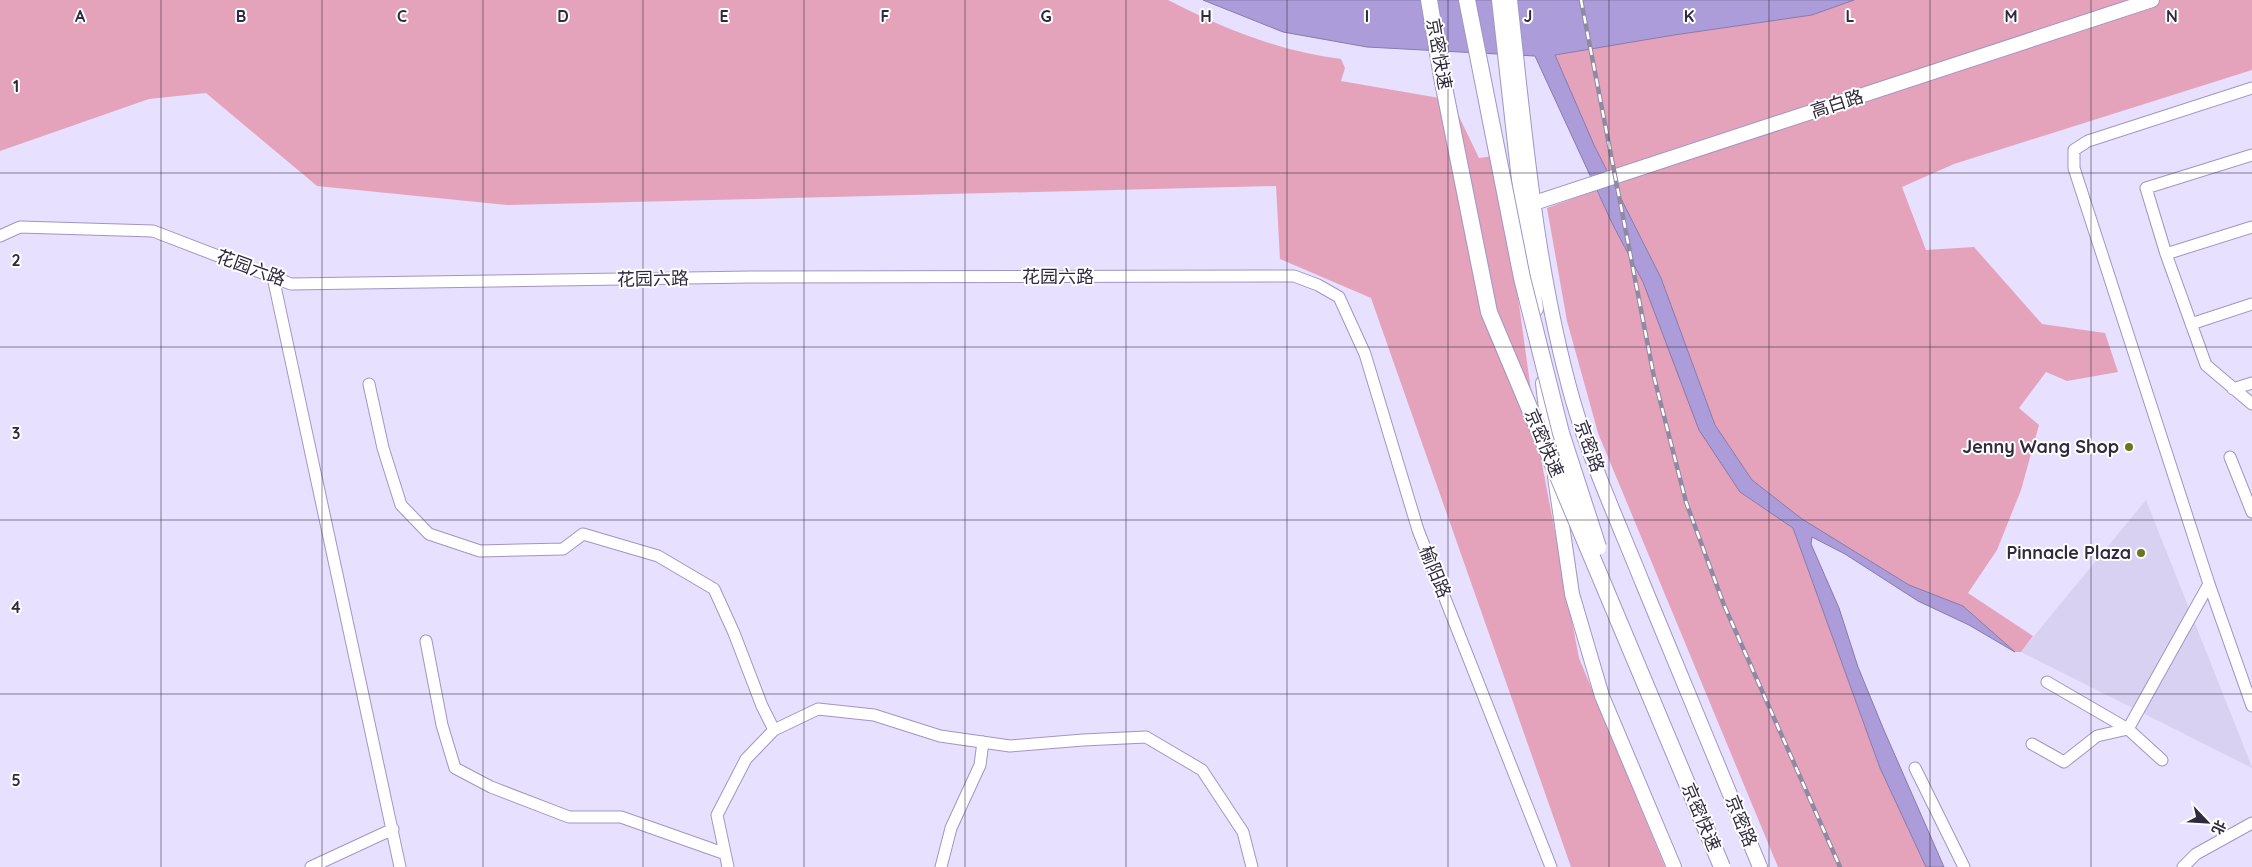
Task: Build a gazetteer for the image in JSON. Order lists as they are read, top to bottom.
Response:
{
  "streets": {
    "highway": ["京密快速"],
    "main road": ["高白路", "京密路"],
    "street": ["花园六路", "榆阳路"]
  },
  "crossings": [
    ["高白路", "京密路"],
    ["花园六路", "榆阳路"]
  ],
  "places": ["Jenny Wang Shop", "Pinnacle Plaza"],
  "north": "bottom right",
  "grid": {
    "columns": [
      "A",
      "B",
      "C",
      "D",
      "E",
      "F",
      "G",
      "H",
      "I",
      "J",
      "K",
      "L",
      "M",
      "N"
    ],
    "rows": [
      "1",
      "2",
      "3",
      "4",
      "5"
    ]
  }
}
